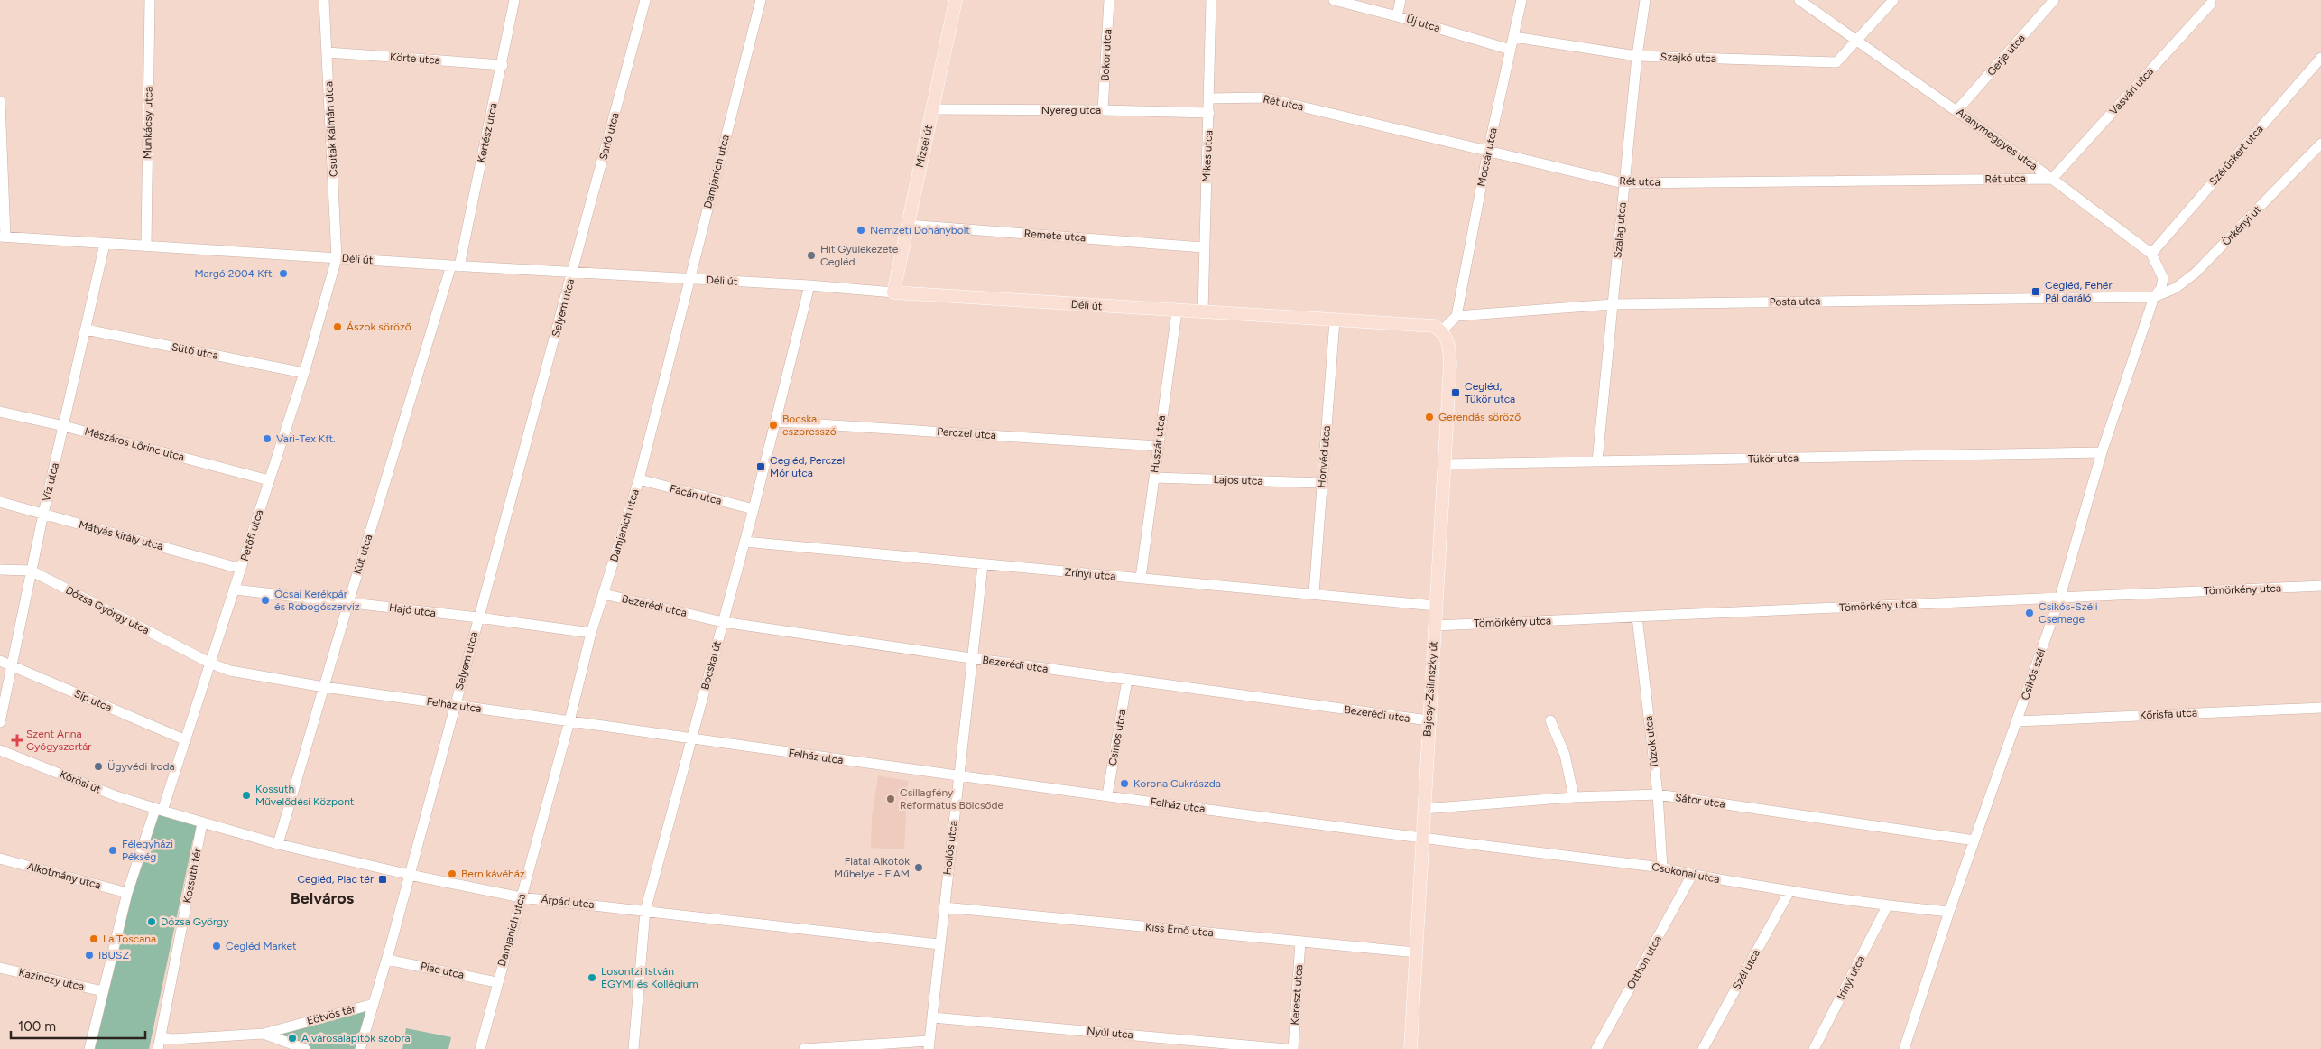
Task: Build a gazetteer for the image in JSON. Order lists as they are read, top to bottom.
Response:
{
  "streets": {
    "main road": ["Mizsei út", "Déli út", "Bajcsy-Zsilinszky út"],
    "street": [
      "Új utca",
      "Bokor utca",
      "Gerje utca",
      "Szajkó utca",
      "Körte utca",
      "Vasvári utca",
      "Rét utca",
      "Nyereg utca",
      "Munkácsy utca",
      "Csutak Kálmán utca",
      "Kertész utca",
      "Sarló utca",
      "Aranymeggyes utca",
      "Szérűskert utca",
      "Mikes utca",
      "Mocsár utca",
      "Damjanich utca",
      "Örkényi út",
      "Szalag utca",
      "Remete utca",
      "Posta utca",
      "Selyem utca",
      "Sütő utca",
      "Perczel utca",
      "Mészáros Lőrinc utca",
      "Huszár utca",
      "Honvéd utca",
      "Tükör utca",
      "Lajos utca",
      "Víz utca",
      "Fácán utca",
      "Mátyás király utca",
      "Petőfi utca",
      "Kút utca",
      "Zrínyi utca",
      "Tömörkény utca",
      "Bezerédi utca",
      "Dózsa György utca",
      "Hajó utca",
      "Bocskai út",
      "Csikós szél",
      "Síp utca",
      "Felház utca",
      "Kőrisfa utca",
      "Csinos utca",
      "Túzok utca",
      "Kőrösi út",
      "Sátor utca",
      "Hollós utca",
      "Csokonai utca",
      "Alkotmány utca",
      "Kossuth tér",
      "Árpád utca",
      "Kiss Ernő utca",
      "Otthon utca",
      "Szél utca",
      "Piac utca",
      "Irinyi utca",
      "Kazinczy utca",
      "Kereszt utca",
      "Eötvös tér",
      "Nyúl utca"
    ]
  },
  "crossings": [
    ["Új utca", "Mocsár utca"],
    ["Bokor utca", "Nyereg utca"],
    ["Gerje utca", "Aranymeggyes utca"],
    ["Szajkó utca", "Aranymeggyes utca"],
    ["Szajkó utca", "Mocsár utca"],
    ["Szajkó utca", "Szalag utca"],
    ["Körte utca", "Csutak Kálmán utca"],
    ["Körte utca", "Kertész utca"],
    ["Vasvári utca", "Rét utca"],
    ["Vasvári utca", "Aranymeggyes utca"],
    ["Rét utca", "Aranymeggyes utca"],
    ["Rét utca", "Mikes utca"],
    ["Rét utca", "Mocsár utca"],
    ["Rét utca", "Szalag utca"],
    ["Nyereg utca", "Mizsei út"],
    ["Nyereg utca", "Mikes utca"],
    ["Munkácsy utca", "Déli út"],
    ["Csutak Kálmán utca", "Déli út"],
    ["Csutak Kálmán utca", "Petőfi utca"],
    ["Kertész utca", "Déli út"],
    ["Kertész utca", "Kút utca"],
    ["Sarló utca", "Déli út"],
    ["Sarló utca", "Selyem utca"],
    ["Aranymeggyes utca", "Szérűskert utca"],
    ["Aranymeggyes utca", "Örkényi út"],
    ["Aranymeggyes utca", "Posta utca"],
    ["Aranymeggyes utca", "Csikós szél"],
    ["Mizsei út", "Remete utca"],
    ["Mizsei út", "Déli út"],
    ["Mikes utca", "Remete utca"],
    ["Mikes utca", "Déli út"],
    ["Mocsár utca", "Posta utca"],
    ["Damjanich utca", "Déli út"],
    ["Damjanich utca", "Fácán utca"],
    ["Damjanich utca", "Bezerédi utca"],
    ["Damjanich utca", "Hajó utca"],
    ["Damjanich utca", "Felház utca"],
    ["Damjanich utca", "Árpád utca"],
    ["Damjanich utca", "Piac utca"],
    ["Örkényi út", "Posta utca"],
    ["Örkényi út", "Csikós szél"],
    ["Szalag utca", "Posta utca"],
    ["Szalag utca", "Tükör utca"],
    ["Déli út", "Selyem utca"],
    ["Déli út", "Huszár utca"],
    ["Déli út", "Honvéd utca"],
    ["Déli út", "Víz utca"],
    ["Déli út", "Petőfi utca"],
    ["Déli út", "Kút utca"],
    ["Déli út", "Bocskai út"],
    ["Déli út", "Bajcsy-Zsilinszky út"],
    ["Posta utca", "Csikós szél"],
    ["Selyem utca", "Hajó utca"],
    ["Selyem utca", "Felház utca"],
    ["Selyem utca", "Árpád utca"],
    ["Selyem utca", "Piac utca"],
    ["Selyem utca", "Eötvös tér"],
    ["Sütő utca", "Víz utca"],
    ["Sütő utca", "Petőfi utca"],
    ["Perczel utca", "Huszár utca"],
    ["Perczel utca", "Bocskai út"],
    ["Mészáros Lőrinc utca", "Víz utca"],
    ["Mészáros Lőrinc utca", "Petőfi utca"],
    ["Huszár utca", "Lajos utca"],
    ["Huszár utca", "Zrínyi utca"],
    ["Honvéd utca", "Lajos utca"],
    ["Honvéd utca", "Zrínyi utca"],
    ["Tükör utca", "Csikós szél"],
    ["Tükör utca", "Bajcsy-Zsilinszky út"],
    ["Víz utca", "Mátyás király utca"],
    ["Víz utca", "Dózsa György utca"],
    ["Víz utca", "Síp utca"],
    ["Fácán utca", "Bocskai út"],
    ["Mátyás király utca", "Petőfi utca"],
    ["Petőfi utca", "Dózsa György utca"],
    ["Petőfi utca", "Hajó utca"],
    ["Petőfi utca", "Síp utca"],
    ["Petőfi utca", "Felház utca"],
    ["Petőfi utca", "Kőrösi út"],
    ["Kút utca", "Hajó utca"],
    ["Kút utca", "Felház utca"],
    ["Kút utca", "Árpád utca"],
    ["Zrínyi utca", "Bocskai út"],
    ["Zrínyi utca", "Bajcsy-Zsilinszky út"],
    ["Zrínyi utca", "Hollós utca"],
    ["Tömörkény utca", "Csikós szél"],
    ["Tömörkény utca", "Bajcsy-Zsilinszky út"],
    ["Tömörkény utca", "Túzok utca"],
    ["Bezerédi utca", "Bocskai út"],
    ["Bezerédi utca", "Bajcsy-Zsilinszky út"],
    ["Bezerédi utca", "Csinos utca"],
    ["Bezerédi utca", "Hollós utca"],
    ["Dózsa György utca", "Felház utca"],
    ["Bocskai út", "Felház utca"],
    ["Bocskai út", "Árpád utca"],
    ["Csikós szél", "Kőrisfa utca"],
    ["Csikós szél", "Sátor utca"],
    ["Csikós szél", "Csokonai utca"],
    ["Bajcsy-Zsilinszky út", "Felház utca"],
    ["Bajcsy-Zsilinszky út", "Sátor utca"],
    ["Bajcsy-Zsilinszky út", "Csokonai utca"],
    ["Bajcsy-Zsilinszky út", "Kiss Ernő utca"],
    ["Felház utca", "Csinos utca"],
    ["Felház utca", "Hollós utca"],
    ["Felház utca", "Csokonai utca"],
    ["Túzok utca", "Sátor utca"],
    ["Túzok utca", "Csokonai utca"],
    ["Hollós utca", "Árpád utca"],
    ["Hollós utca", "Kiss Ernő utca"],
    ["Hollós utca", "Nyúl utca"],
    ["Csokonai utca", "Otthon utca"],
    ["Csokonai utca", "Szél utca"],
    ["Csokonai utca", "Irinyi utca"],
    ["Kossuth tér", "Árpád utca"],
    ["Kossuth tér", "Eötvös tér"],
    ["Kiss Ernő utca", "Kereszt utca"]
  ],
  "districts": ["Belváros"],
  "places": {
    "other": [
      "Nemzeti Dohánybolt",
      "Hit Gyülekezete Cegléd",
      "Margó 2004 Kft.",
      "Ászok söröző",
      "Gerendás söröző",
      "Bocskai eszpresszó",
      "Vari-Tex Kft.",
      "Ócsai Kerékpár és Robogószerviz",
      "Csikós-Széli Csemege",
      "Ügyvédi Iroda",
      "Korona Cukrászda",
      "Kossuth Művelődési Központ",
      "Csillagfény Református Bölcsőde",
      "Félegyházi Pékség",
      "Fiatal Alkotók Műhelye - FiAM",
      "Bern kávéház",
      "Dózsa György",
      "La Toscana",
      "Cegléd Market",
      "IBUSZ",
      "Losontzi István EGYMI és Kollégium",
      "A városalapítók szobra"
    ],
    "transit": [
      "Cegléd, Fehér Pál daráló",
      "Cegléd, Tükör utca",
      "Cegléd, Perczel Mór utca",
      "Cegléd, Piac tér"
    ],
    "health": ["Szent Anna Gyógyszertár"]
  },
  "scale_bar": "100 m"
}
